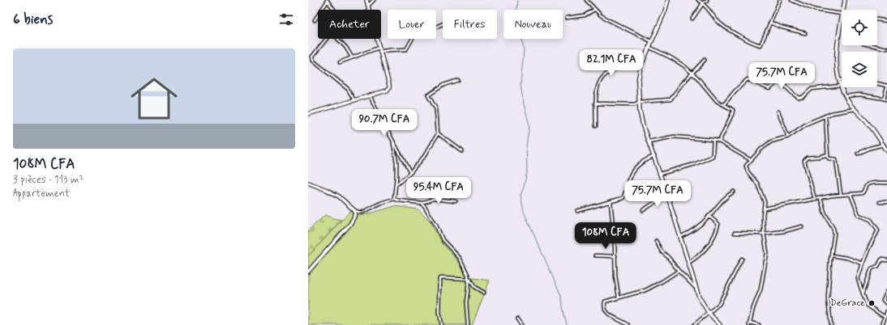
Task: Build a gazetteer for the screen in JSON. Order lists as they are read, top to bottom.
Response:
{
  "places": ["DeGrace"],
  "page": {
    "heading": "6 biens",
    "chip": [
      "Acheter",
      "Louer",
      "Filtres",
      "Nouveau"
    ],
    "list": [
      {
        "name": "108M CFA",
        "note": "3 pièces · 113 m² · Appartement"
      }
    ],
    "price": [
      "82.1M CFA",
      "75.7M CFA",
      "90.7M CFA",
      "95.4M CFA",
      "75.7M CFA",
      "108M CFA"
    ]
  }
}
